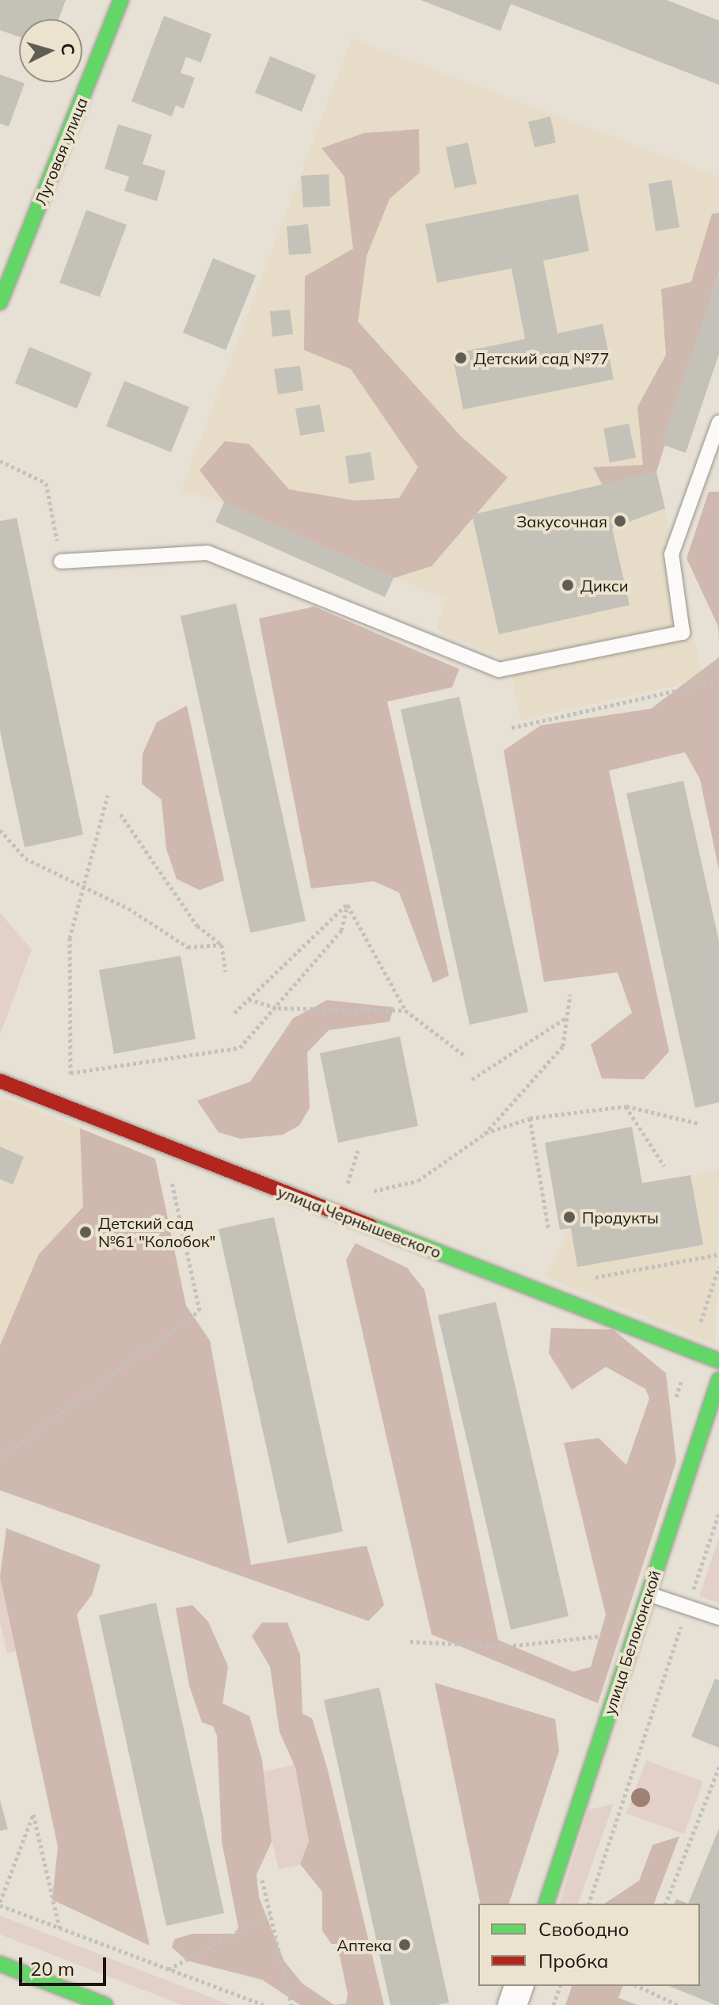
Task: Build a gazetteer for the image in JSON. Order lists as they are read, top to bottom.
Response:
{
  "streets": {
    "street": ["Луговая улица", "улица Чернышевского", "улица Белоконской"]
  },
  "places": [
    "Детский сад №77",
    "Закусочная",
    "Дикси",
    "Продукты",
    "Детский сад №61 \"Колобок\"",
    "Аптека"
  ],
  "legend": ["Свободно", "Пробка"],
  "scale_bar": "20 m",
  "north": "right"
}
